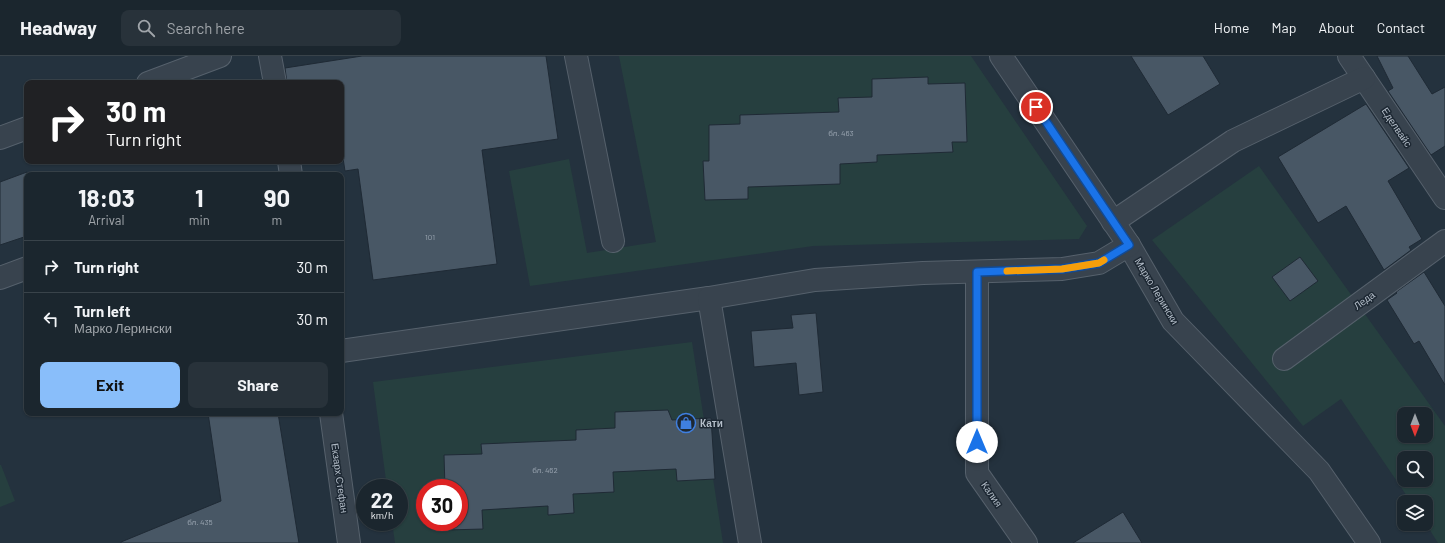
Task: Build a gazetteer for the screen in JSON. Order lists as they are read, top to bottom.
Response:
{
  "streets": {
    "street": [
      "Еделвайс",
      "Марко Лерински",
      "Леда",
      "Екзарх Стефан",
      "Калия"
    ]
  },
  "places": {
    "shop": ["Кати"]
  },
  "house_numbers": [
    "бл. 463",
    "101",
    "бл. 462",
    "бл. 435"
  ],
  "north": "bottom",
  "page": {
    "header": "Headway",
    "search": "Search here",
    "nav": [
      "Home",
      "Map",
      "About",
      "Contact"
    ],
    "turn": ["30 m", "Turn right"],
    "eta": [
      "18:03",
      "Arrival",
      "1",
      "min",
      "90",
      "m"
    ],
    "list": [
      {
        "name": "Turn right",
        "value": "30 m"
      },
      {
        "name": "Turn left",
        "note": "Марко Лерински",
        "value": "30 m"
      }
    ],
    "buttons": ["Exit", "Share"],
    "speed": "22 km/h",
    "limit": "30"
  }
}
